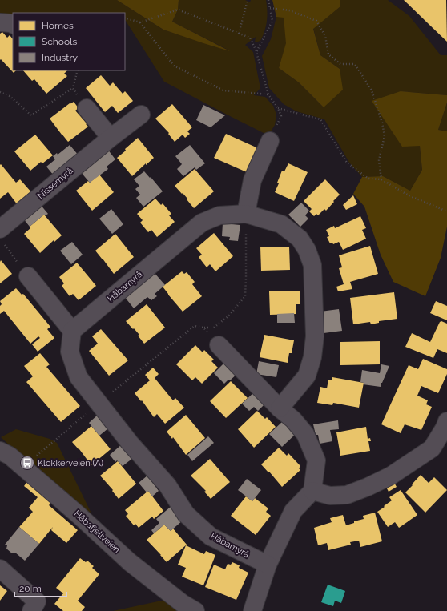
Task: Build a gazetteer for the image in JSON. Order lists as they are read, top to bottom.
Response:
{
  "streets": {
    "street": ["Nissemyrå", "Håbamyrå", "Håbafjellveien"]
  },
  "places": {
    "bus stop": ["Klokkerveien (A)"]
  },
  "legend": ["Homes", "Schools", "Industry"],
  "scale_bar": "20 m"
}
